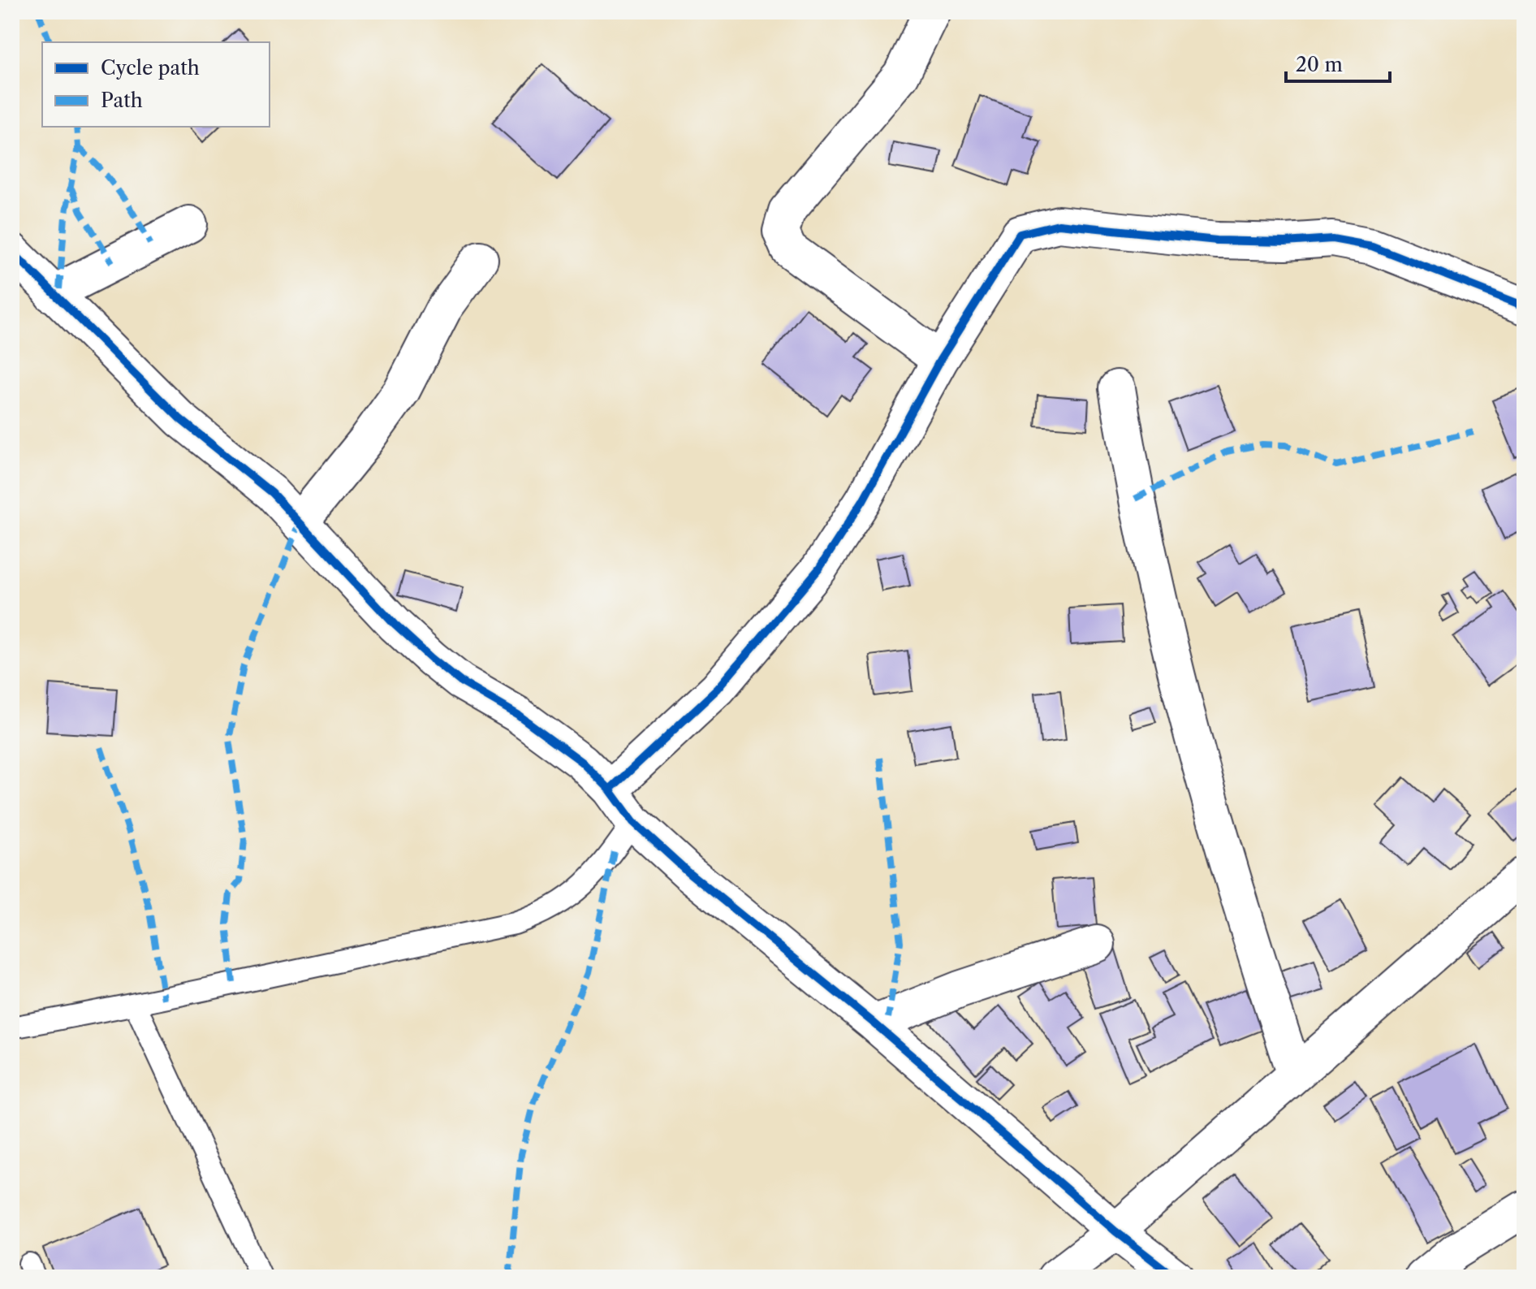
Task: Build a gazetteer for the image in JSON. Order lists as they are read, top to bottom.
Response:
{
  "legend": ["Cycle path", "Path"],
  "scale_bar": "20 m"
}
